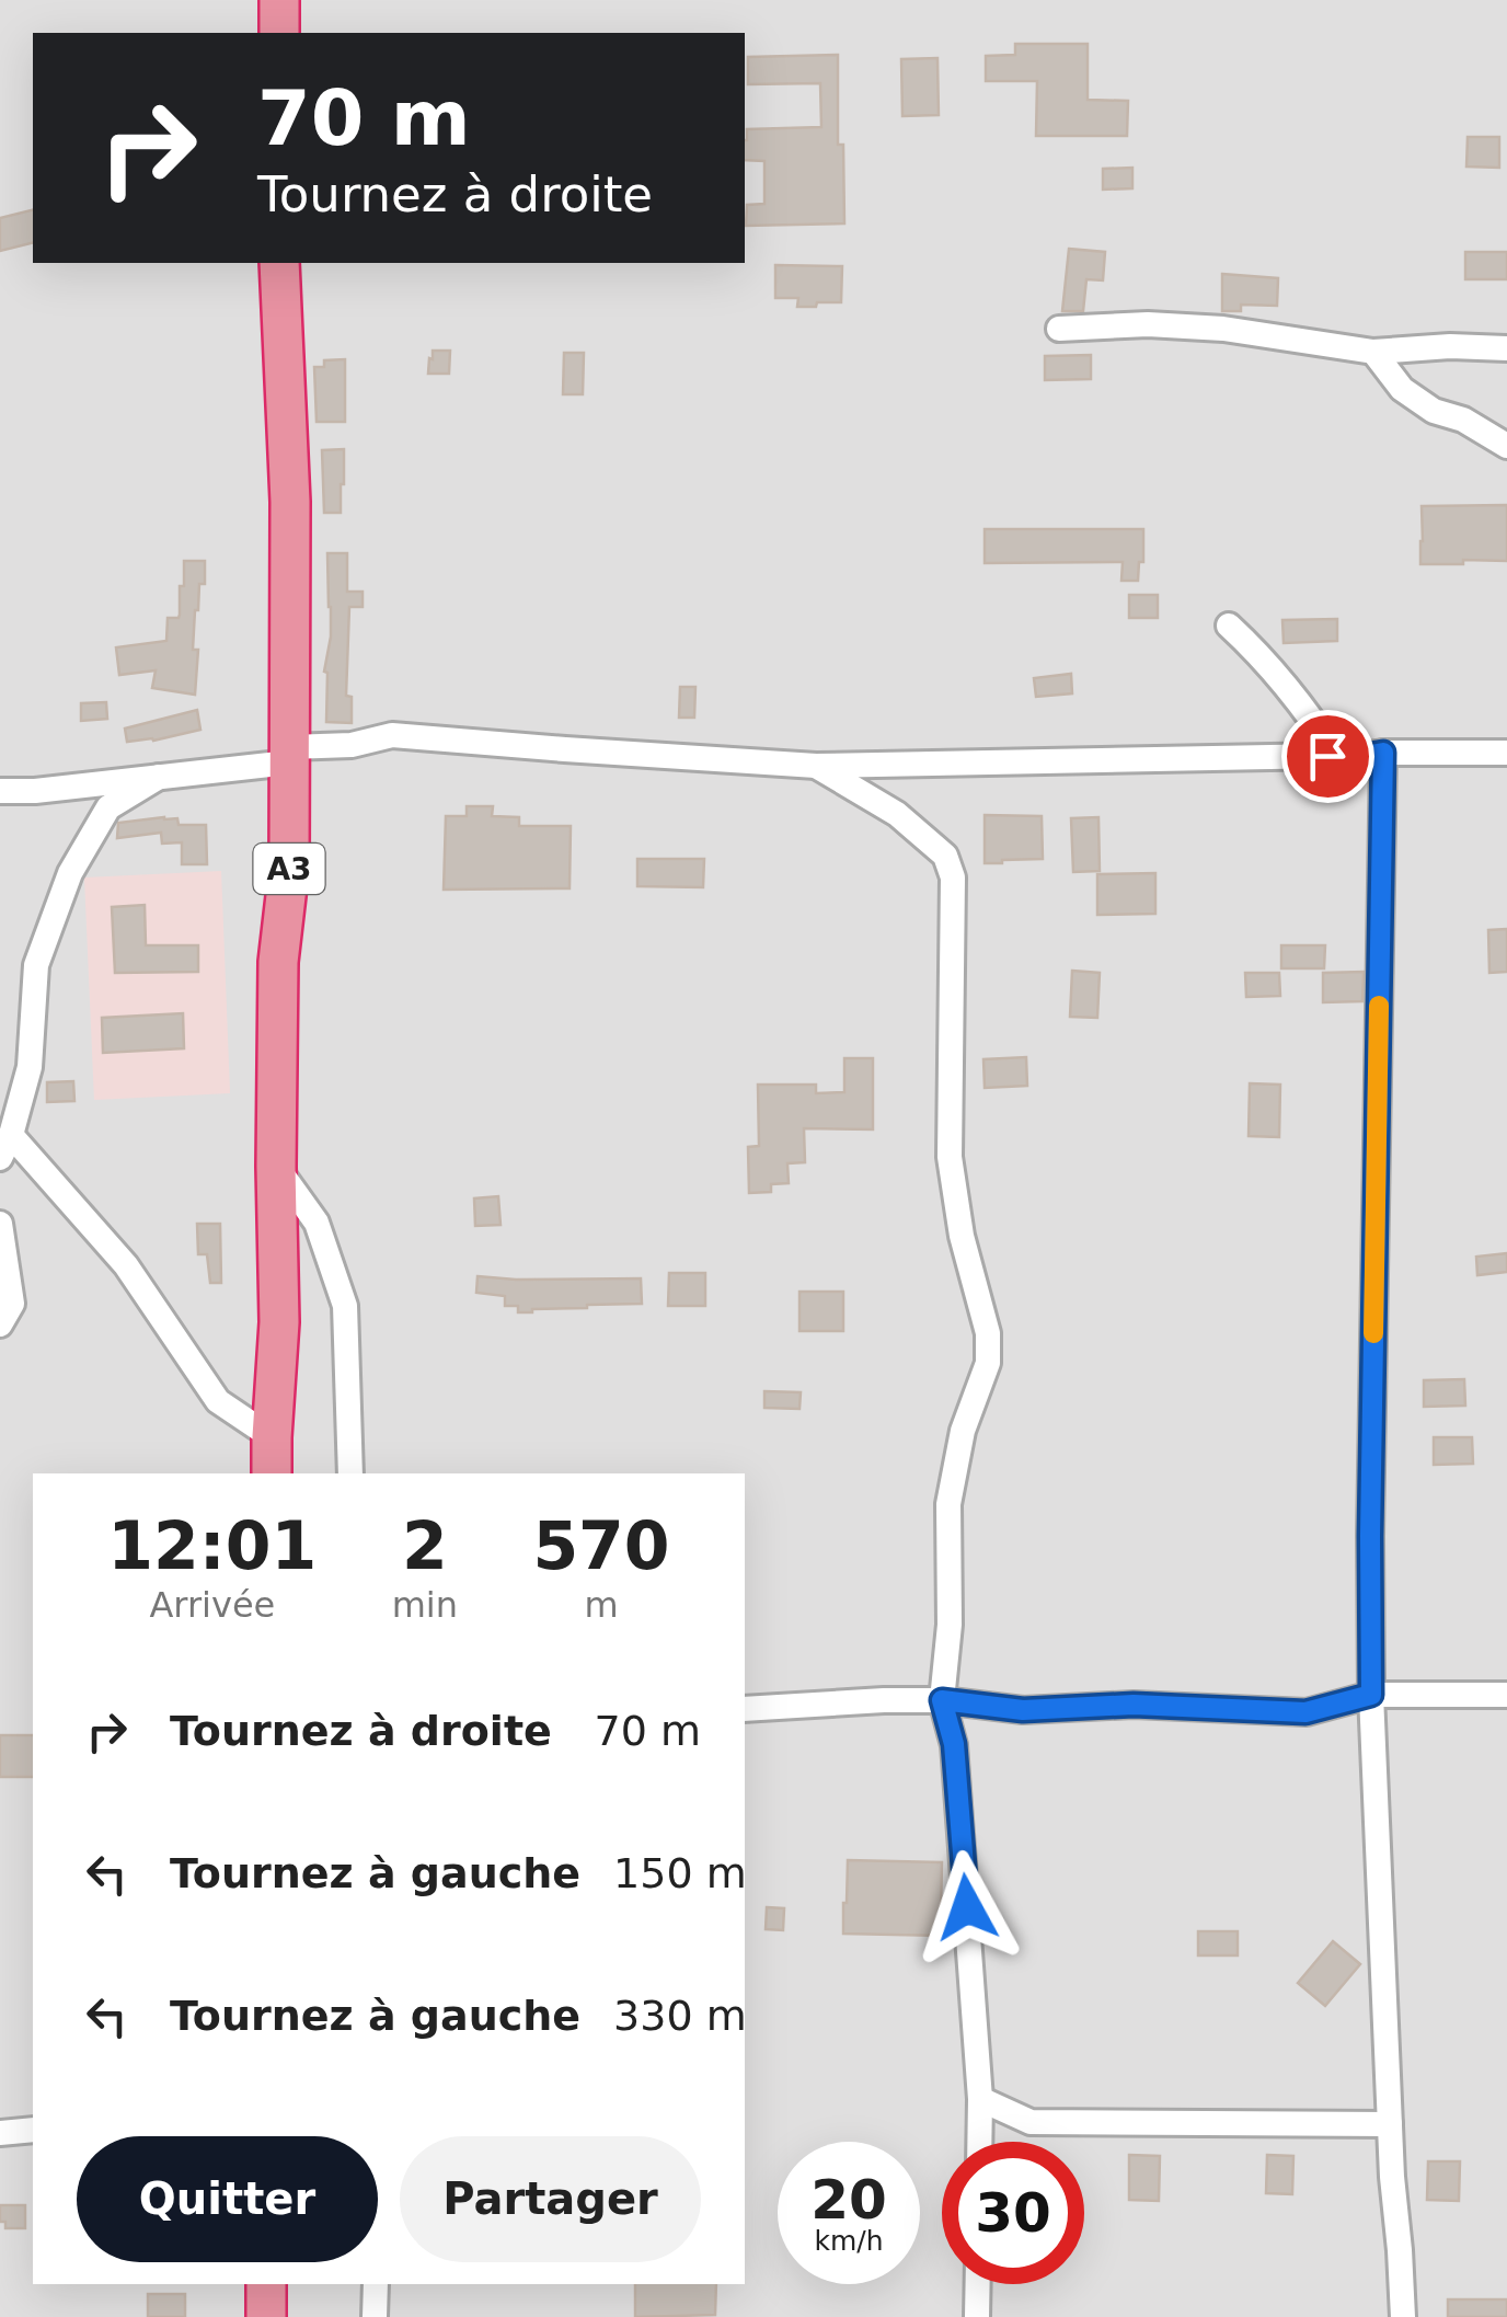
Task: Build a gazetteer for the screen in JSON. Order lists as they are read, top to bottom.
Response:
{
  "streets": {
    "highway": ["A3"]
  },
  "page": {
    "turn": ["70 m", "Tournez à droite"],
    "eta": [
      "12:01",
      "Arrivée",
      "2",
      "min",
      "570",
      "m"
    ],
    "list": [
      {
        "name": "Tournez à droite",
        "value": "70 m"
      },
      {
        "name": "Tournez à gauche",
        "value": "150 m"
      },
      {
        "name": "Tournez à gauche",
        "value": "330 m"
      }
    ],
    "buttons": ["Quitter", "Partager"],
    "speed": "20 km/h",
    "limit": "30"
  }
}
